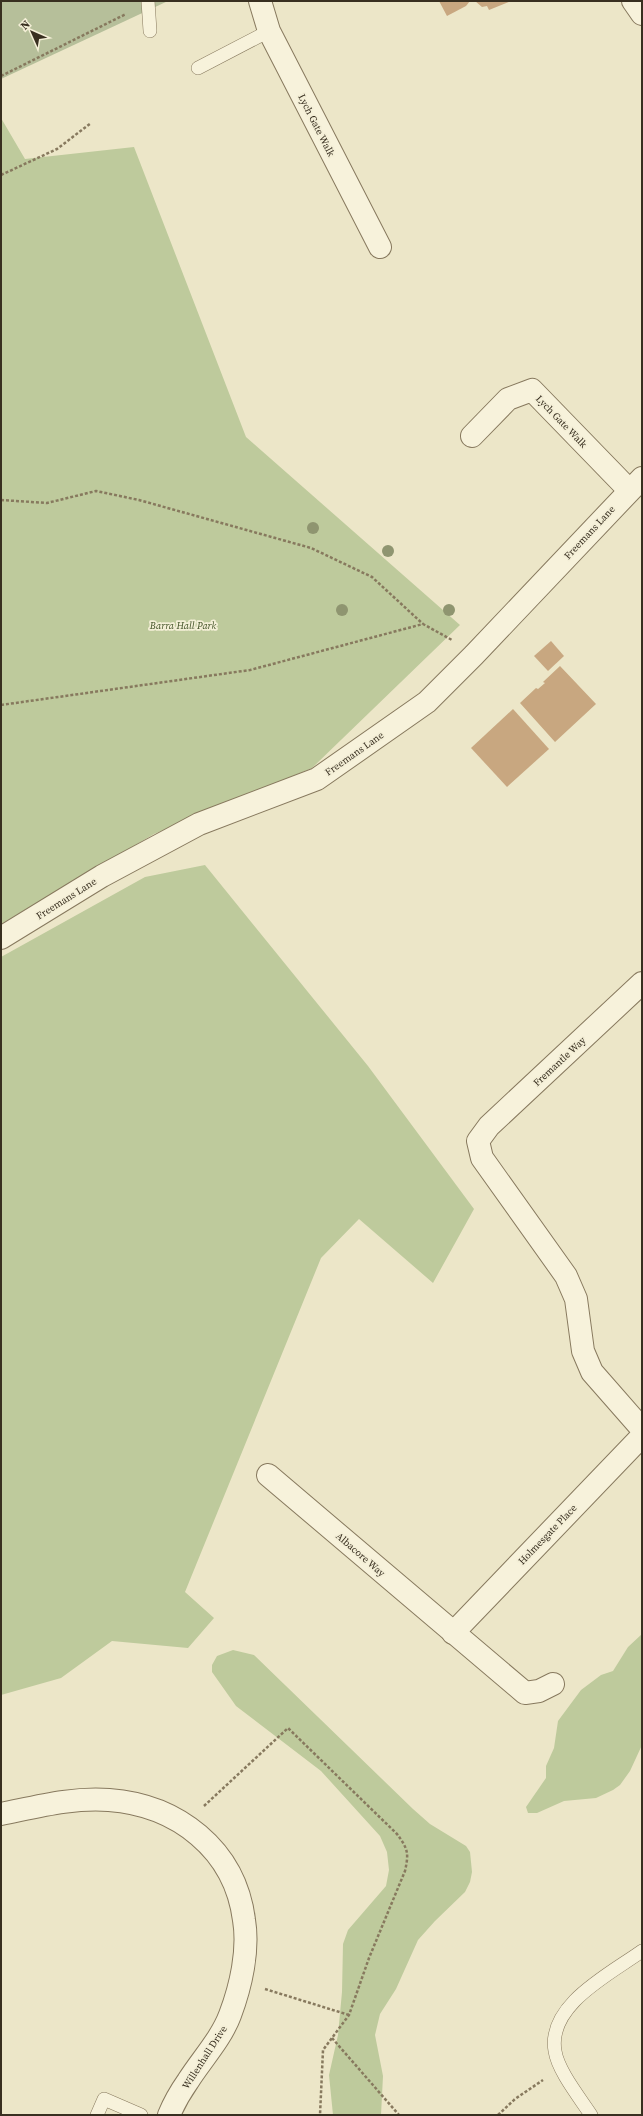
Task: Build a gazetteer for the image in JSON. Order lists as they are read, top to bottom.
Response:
{
  "streets": {
    "street": [
      "Lych Gate Walk",
      "Freemans Lane",
      "Fremantle Way",
      "Holmesgate Place",
      "Albacore Way",
      "Willenhall Drive"
    ]
  },
  "crossings": [
    ["Lych Gate Walk", "Freemans Lane"],
    ["Holmesgate Place", "Albacore Way"]
  ],
  "parks": ["Barra Hall Park"],
  "north": "top left"
}
